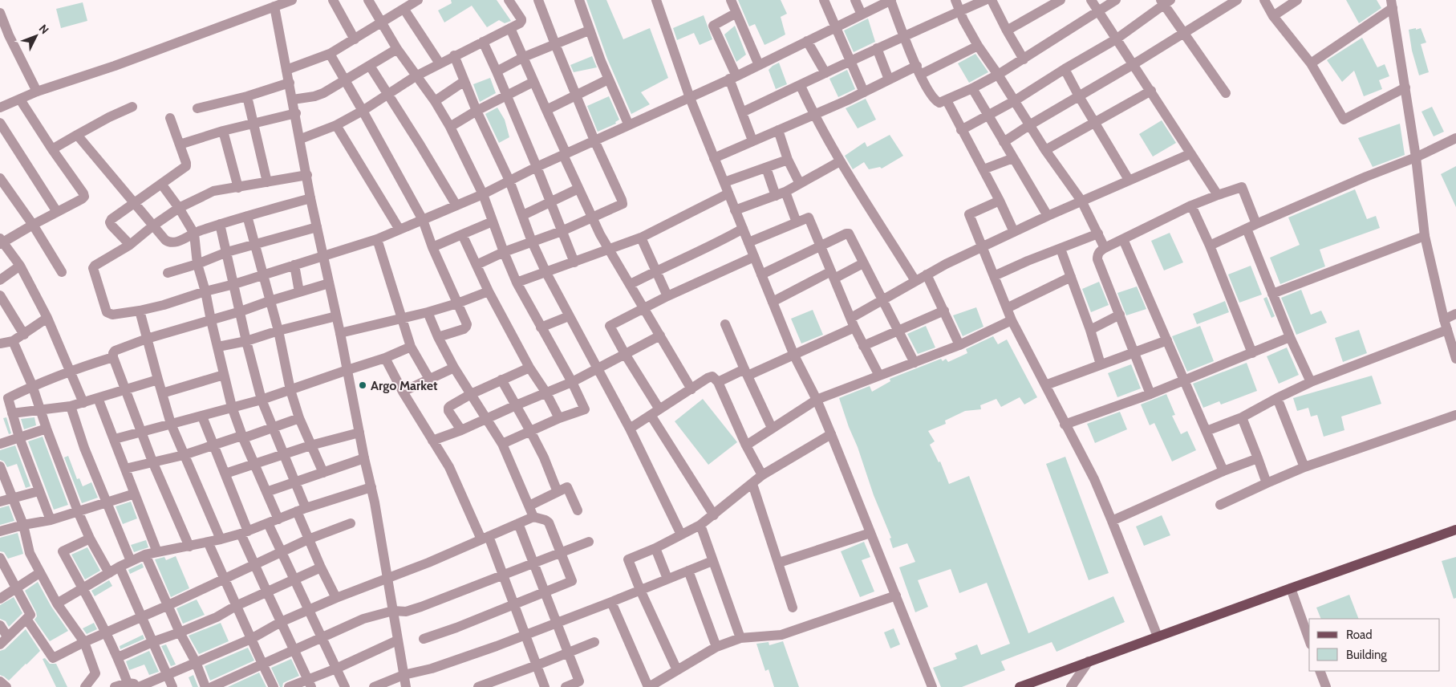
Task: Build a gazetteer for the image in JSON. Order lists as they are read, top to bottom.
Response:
{
  "places": ["Argo Market"],
  "legend": ["Road", "Building"],
  "north": "top right"
}
